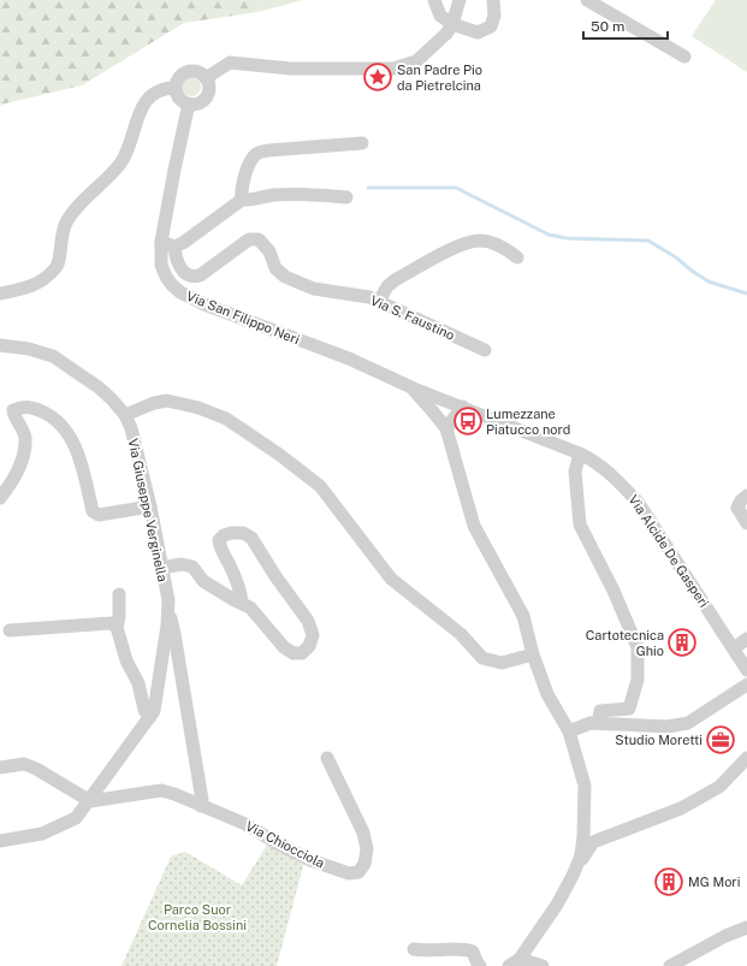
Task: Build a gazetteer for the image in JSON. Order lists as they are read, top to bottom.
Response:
{
  "streets": {
    "street": [
      "Via San Filippo Neri",
      "Via S. Faustino",
      "Via Giuseppe Verginella",
      "Via Alcide De Gasperi",
      "Via Chiocciola"
    ]
  },
  "crossings": [
    ["Via San Filippo Neri", "Via Alcide De Gasperi"],
    ["Via Giuseppe Verginella", "Via Chiocciola"]
  ],
  "parks": ["Parco Suor Cornelia Bossini"],
  "places": {
    "place": ["San Padre Pio da Pietrelcina"],
    "bus stop": ["Lumezzane Piatucco nord"],
    "building": ["Cartotecnica Ghio", "MG Mori"],
    "office": ["Studio Moretti"]
  },
  "scale_bar": "50 m"
}
